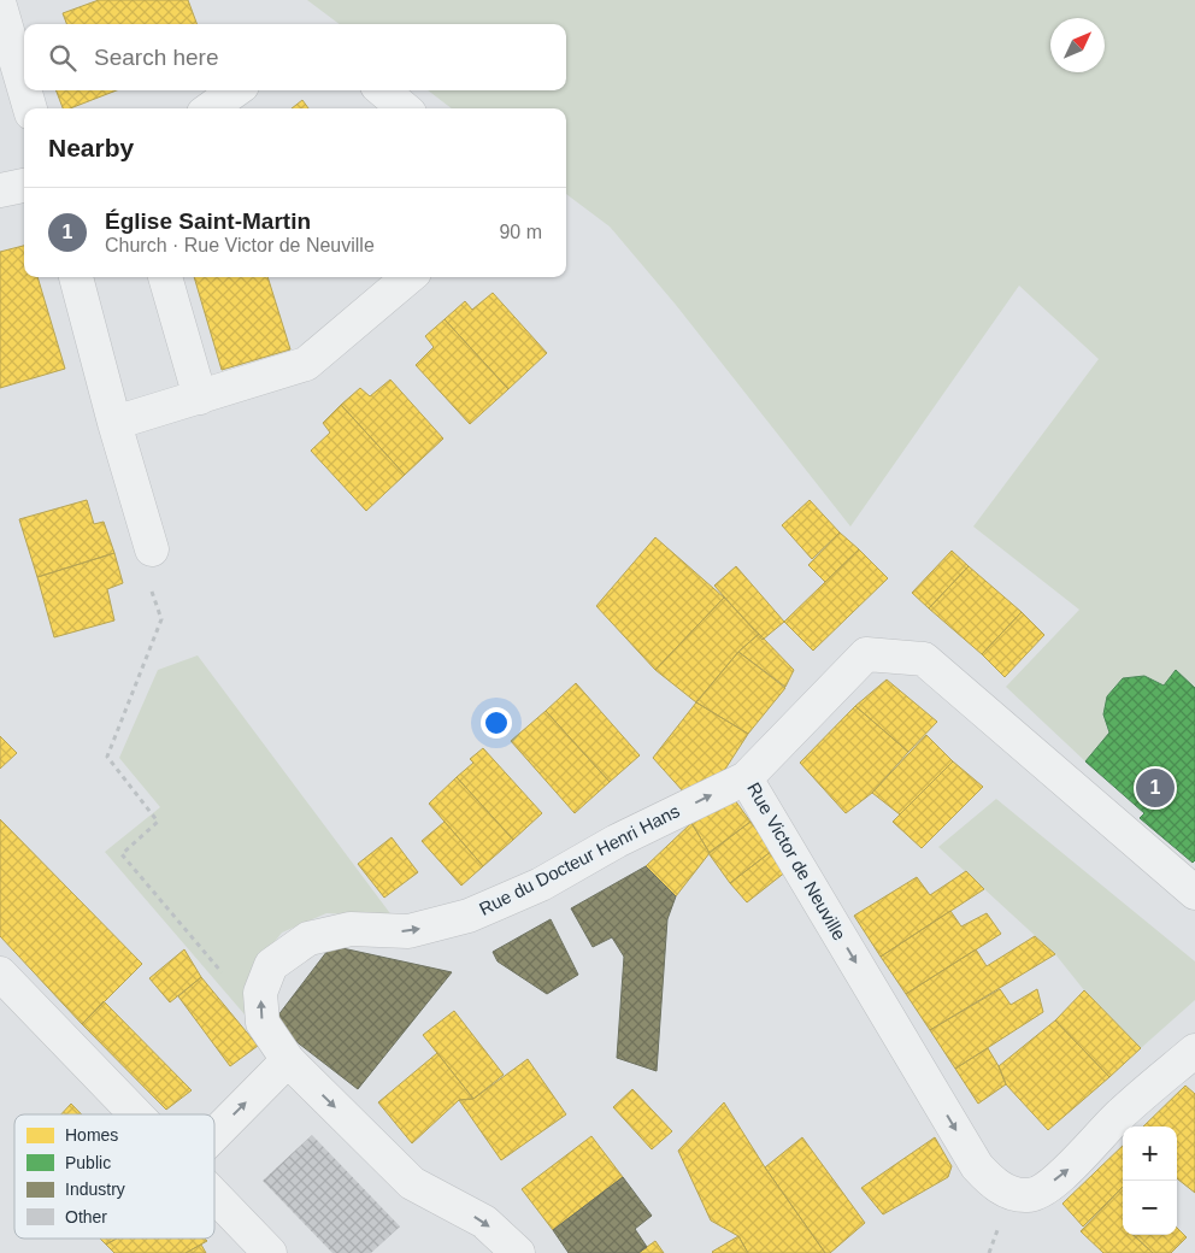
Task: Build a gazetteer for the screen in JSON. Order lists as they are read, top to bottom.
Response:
{
  "streets": {
    "street": ["Rue du Docteur Henri Hans", "Rue Victor de Neuville"]
  },
  "crossings": [
    ["Rue du Docteur Henri Hans", "Rue Victor de Neuville"]
  ],
  "legend": [
    "Homes",
    "Public",
    "Industry",
    "Other"
  ],
  "north": "top right",
  "page": {
    "search": "Search here",
    "heading": "Nearby",
    "list": [
      {
        "mark": "1",
        "name": "Église Saint-Martin",
        "note": "Church · Rue Victor de Neuville",
        "value": "90 m"
      }
    ],
    "pins": "1",
    "map_buttons": ["+", "−"]
  }
}
